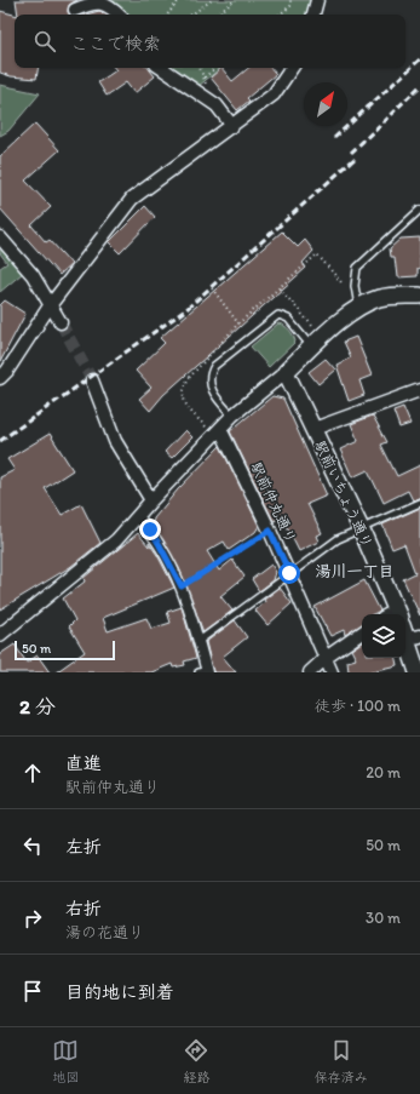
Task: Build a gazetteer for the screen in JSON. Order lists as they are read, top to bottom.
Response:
{
  "streets": {
    "street": ["駅前いちょう通り", "駅前仲丸通り"]
  },
  "districts": ["湯川一丁目"],
  "scale_bar": "50 m",
  "north": "top right",
  "page": {
    "search": "ここで検索",
    "scale": "50 m",
    "heading": ["2 分", "徒歩 · 100 m"],
    "list": [
      ["直進", "駅前仲丸通り", "20 m"],
      ["左折", "50 m"],
      ["右折", "湯の花通り", "30 m"],
      "目的地に到着"
    ],
    "nav": ["地図", "経路", "保存済み"]
  }
}
